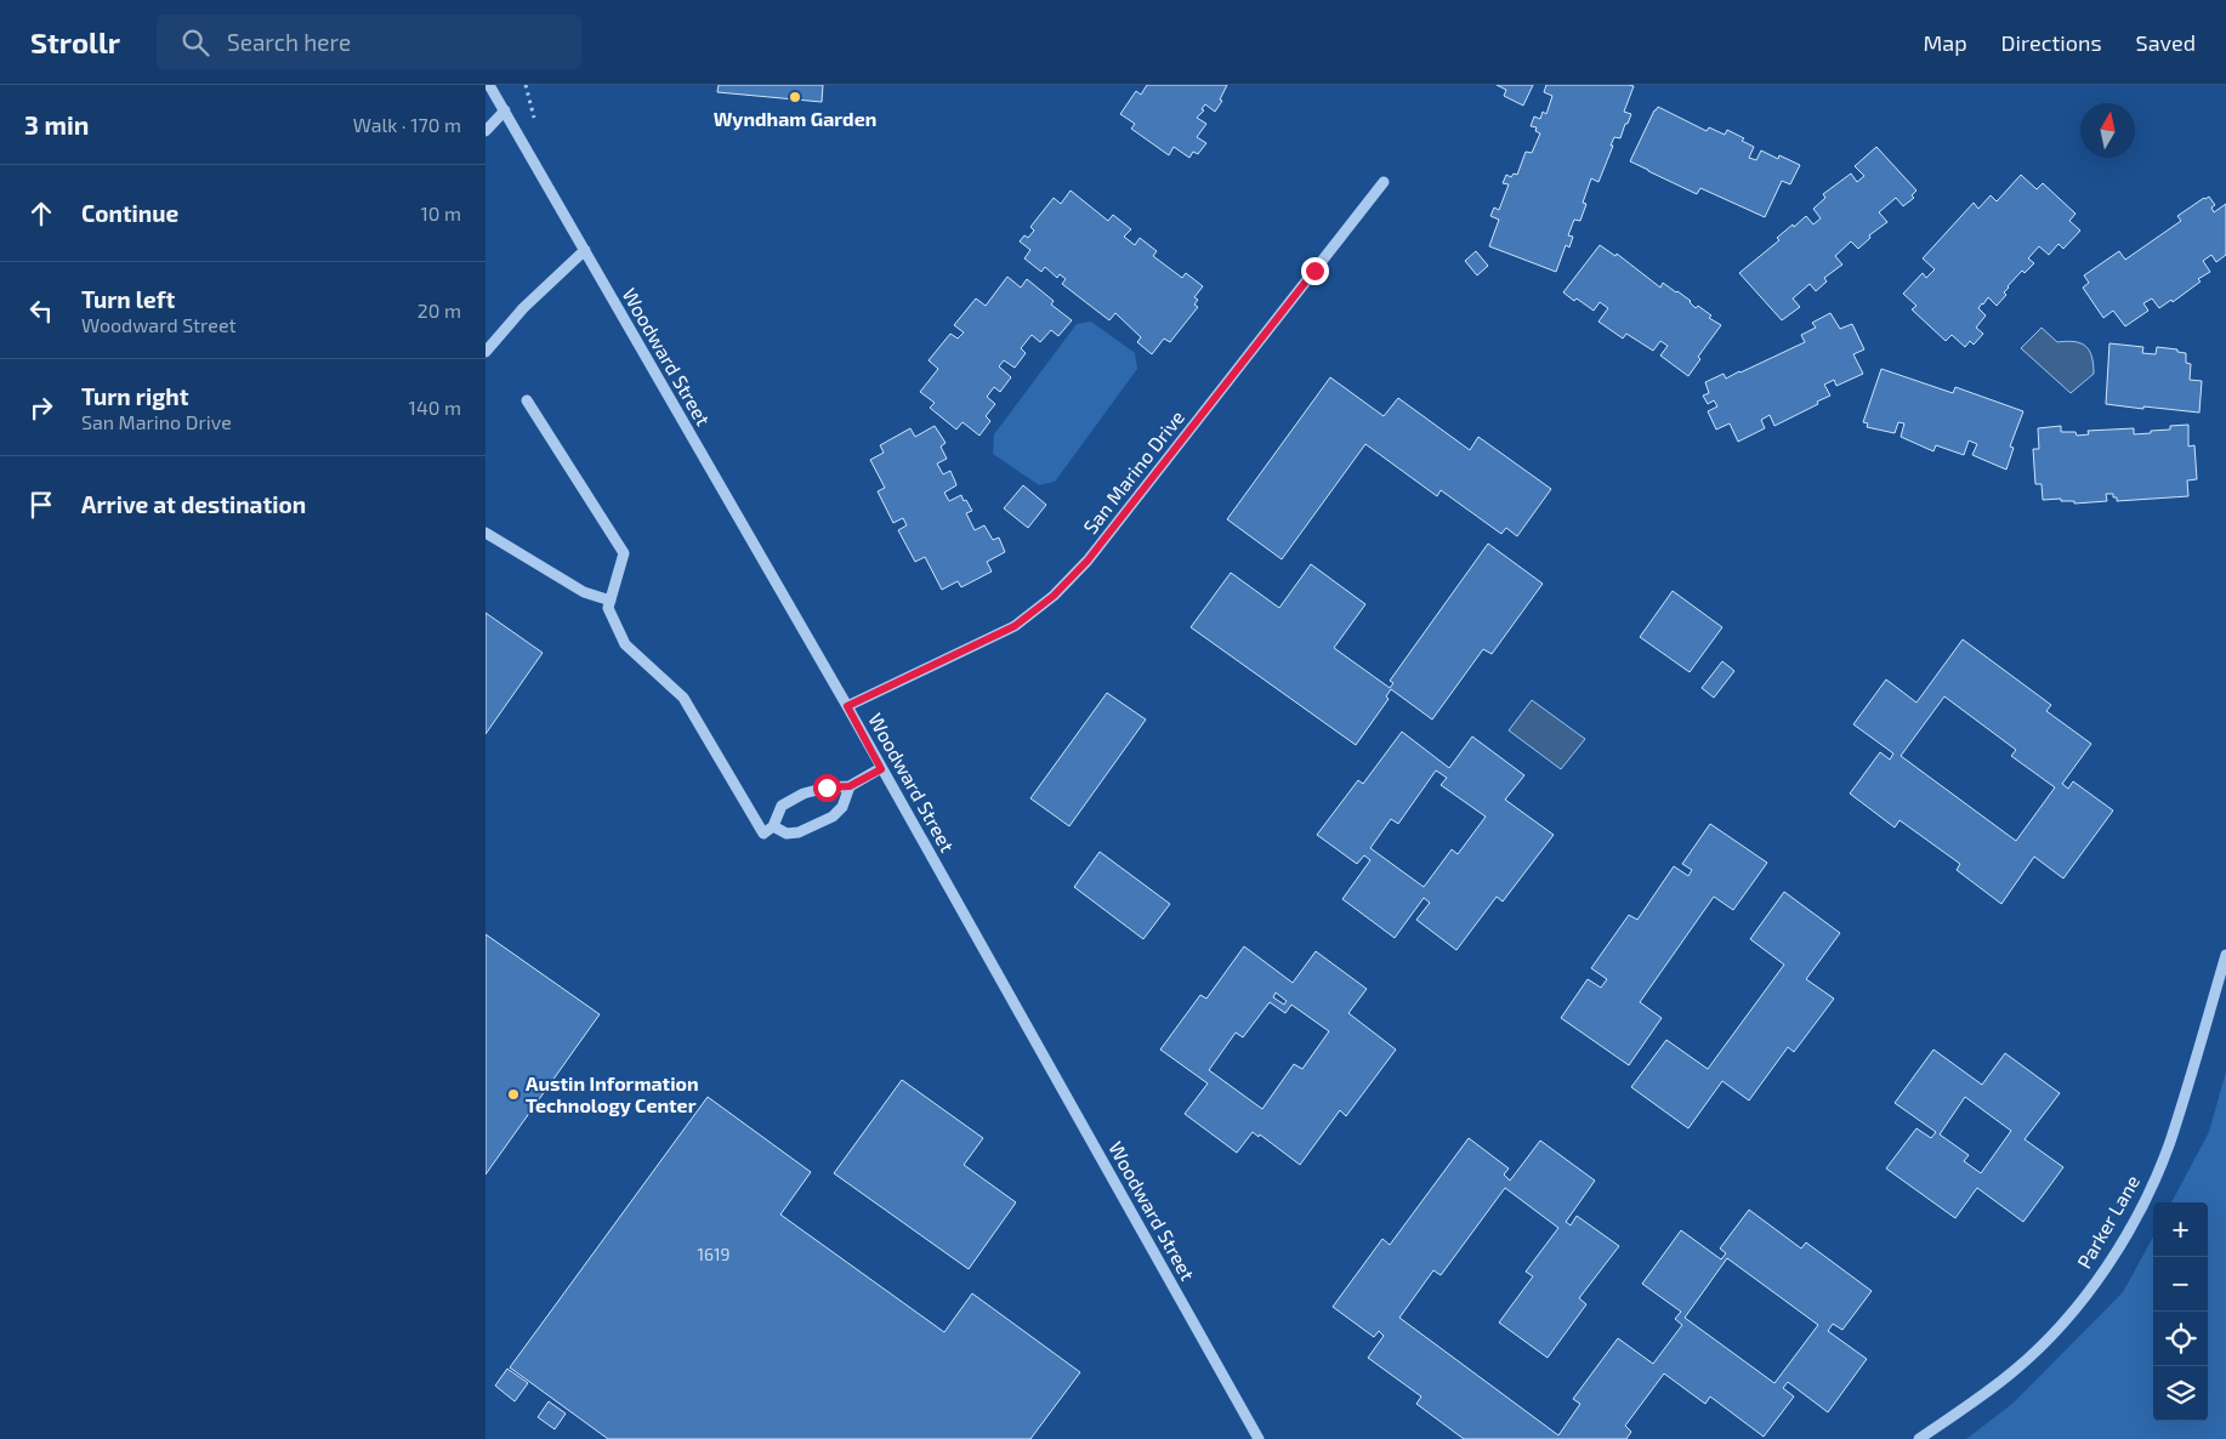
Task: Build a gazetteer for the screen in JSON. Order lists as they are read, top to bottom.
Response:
{
  "streets": {
    "street": ["Woodward Street", "San Marino Drive", "Parker Lane"]
  },
  "crossings": [
    ["Woodward Street", "San Marino Drive"]
  ],
  "places": ["Wyndham Garden", "Austin Information Technology Center"],
  "house_numbers": ["1619"],
  "north": "top",
  "page": {
    "header": "Strollr",
    "search": "Search here",
    "nav": ["Map", "Directions", "Saved"],
    "heading": ["3 min", "Walk · 170 m"],
    "list": [
      ["Continue", "10 m"],
      ["Turn left", "Woodward Street", "20 m"],
      ["Turn right", "San Marino Drive", "140 m"],
      "Arrive at destination"
    ],
    "map_buttons": ["+", "−"]
  }
}
